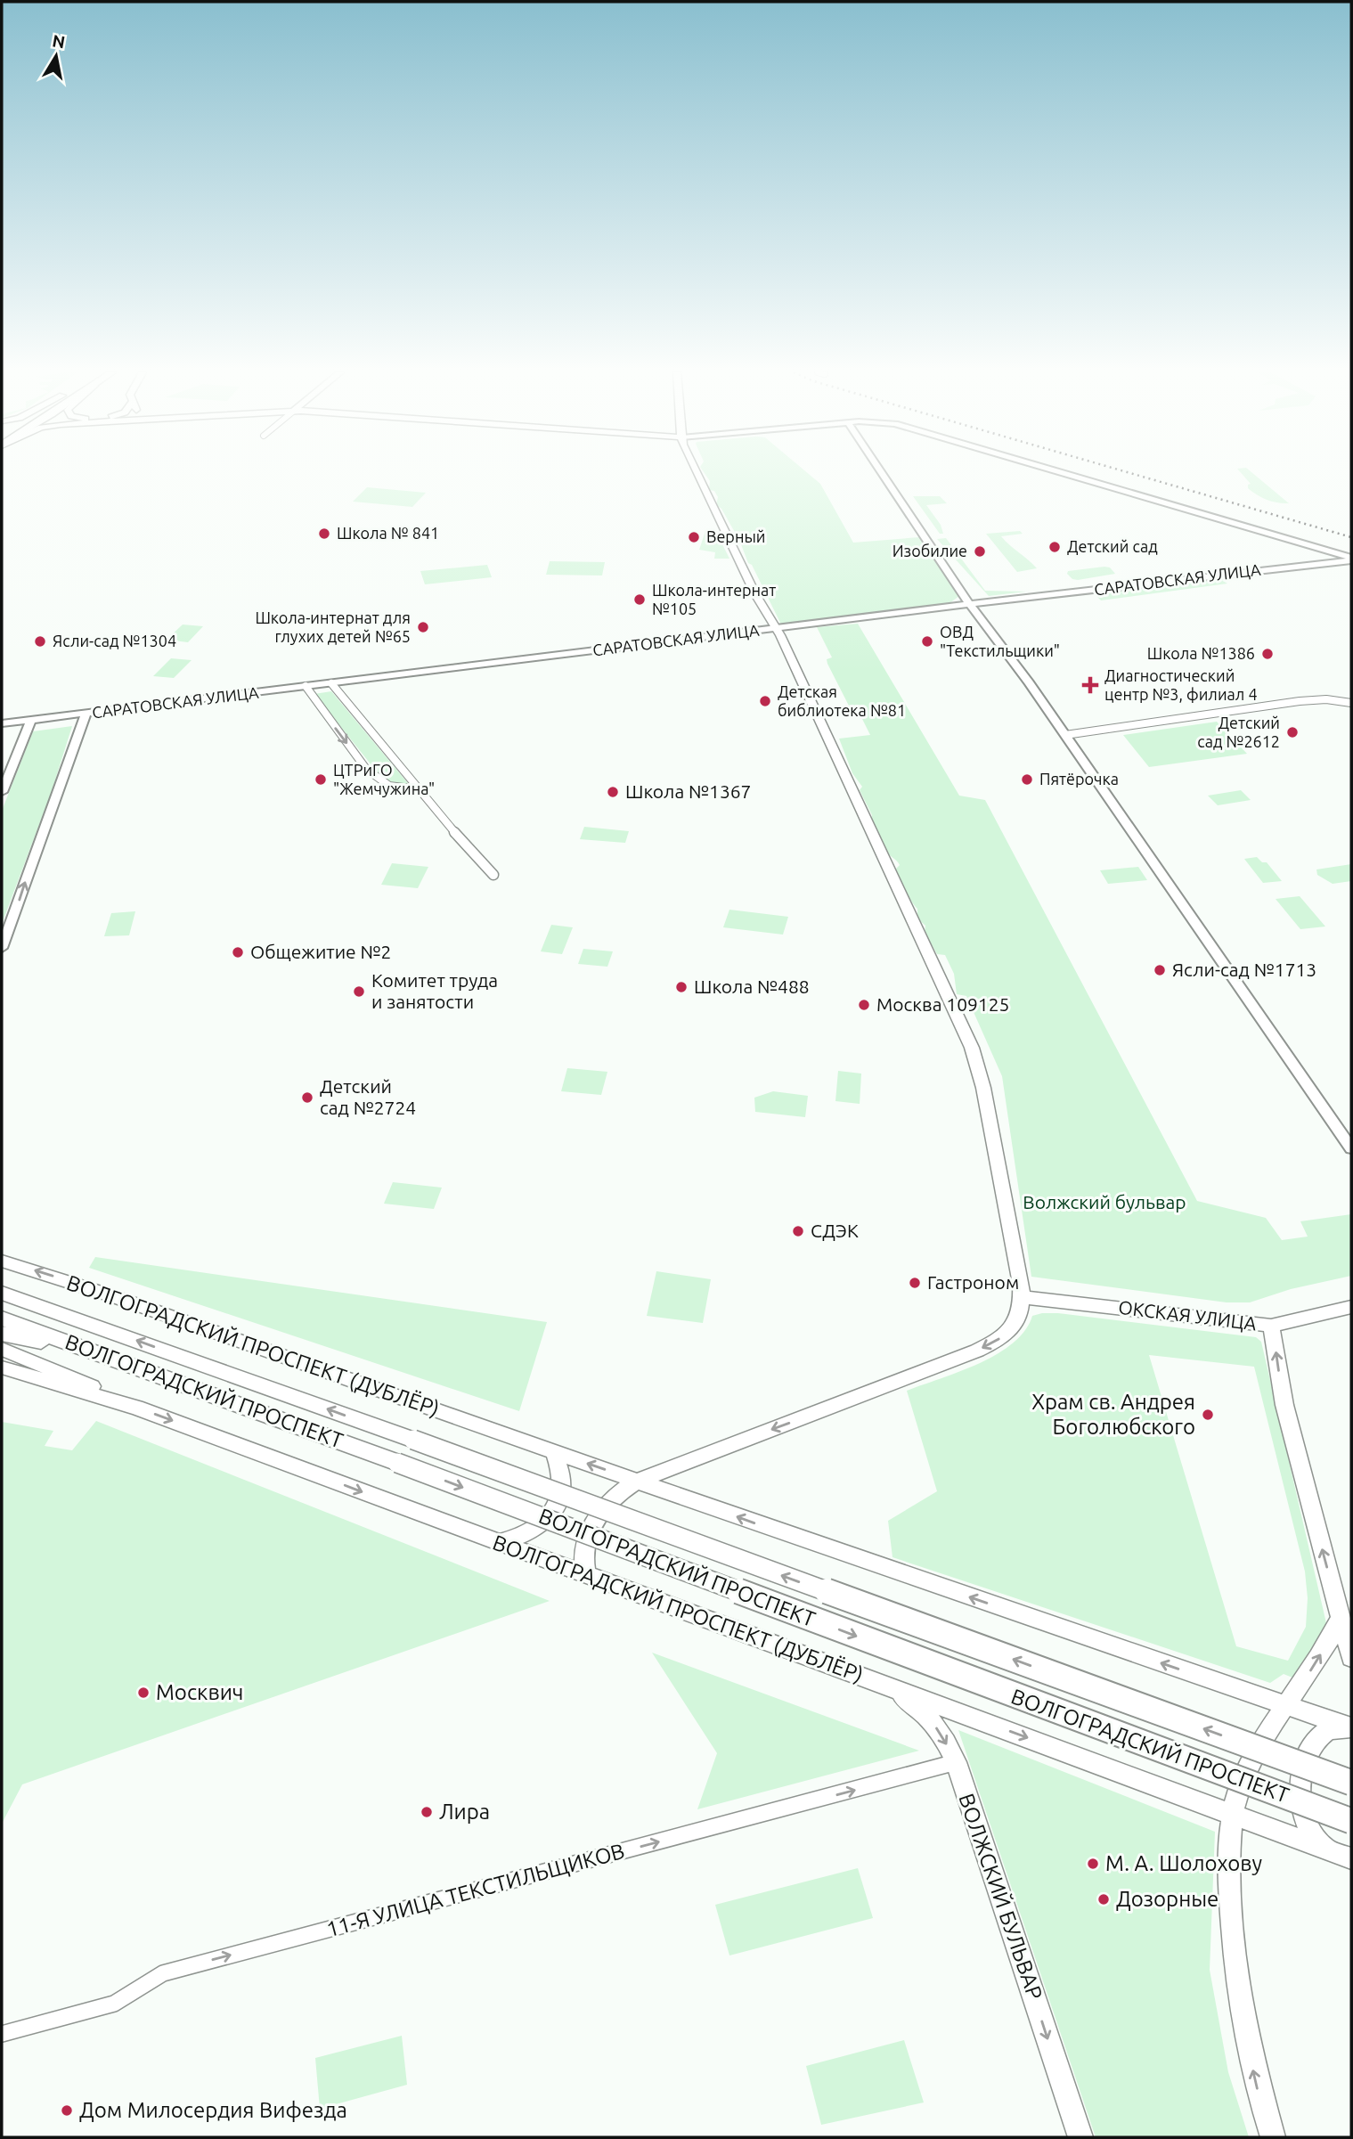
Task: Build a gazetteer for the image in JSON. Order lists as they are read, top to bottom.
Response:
{
  "streets": {
    "main road": [
      "ОКСКАЯ УЛИЦА",
      "ВОЛГОГРАДСКИЙ ПРОСПЕКТ (ДУБЛЁР)",
      "ВОЛГОГРАДСКИЙ ПРОСПЕКТ",
      "ВОЛЖСКИЙ БУЛЬВАР"
    ],
    "street": ["САРАТОВСКАЯ УЛИЦА", "11-Я УЛИЦА ТЕКСТИЛЬЩИКОВ"]
  },
  "crossings": [
    ["ВОЛГОГРАДСКИЙ ПРОСПЕКТ (ДУБЛЁР)", "ВОЛЖСКИЙ БУЛЬВАР"],
    ["11-Я УЛИЦА ТЕКСТИЛЬЩИКОВ", "ВОЛЖСКИЙ БУЛЬВАР"]
  ],
  "one_way": ["11-Я УЛИЦА ТЕКСТИЛЬЩИКОВ", "ВОЛЖСКИЙ БУЛЬВАР"],
  "parks": ["Волжский бульвар"],
  "places": {
    "other": [
      "Школа № 841",
      "Верный",
      "Детский сад",
      "Изобилие",
      "Школа-интернат №105",
      "Школа-интернат для глухих детей №65",
      "Ясли-сад №1304",
      "ОВД \"Текстильщики\"",
      "Школа №1386",
      "Детская библиотека №81",
      "Детский сад №2612",
      "ЦТРиГО \"Жемчужина\"",
      "Пятёрочка",
      "Школа №1367",
      "Общежитие №2",
      "Ясли-сад №1713",
      "Школа №488",
      "Комитет труда и занятости",
      "Москва 109125",
      "Детский сад №2724",
      "СДЭК",
      "Гастроном",
      "Храм св. Андрея Боголюбского",
      "Москвич",
      "Лира",
      "М. А. Шолохову",
      "Дозорные",
      "Дом Милосердия Вифезда"
    ],
    "health": ["Диагностический центр №3, филиал 4"]
  },
  "north": "top"
}
